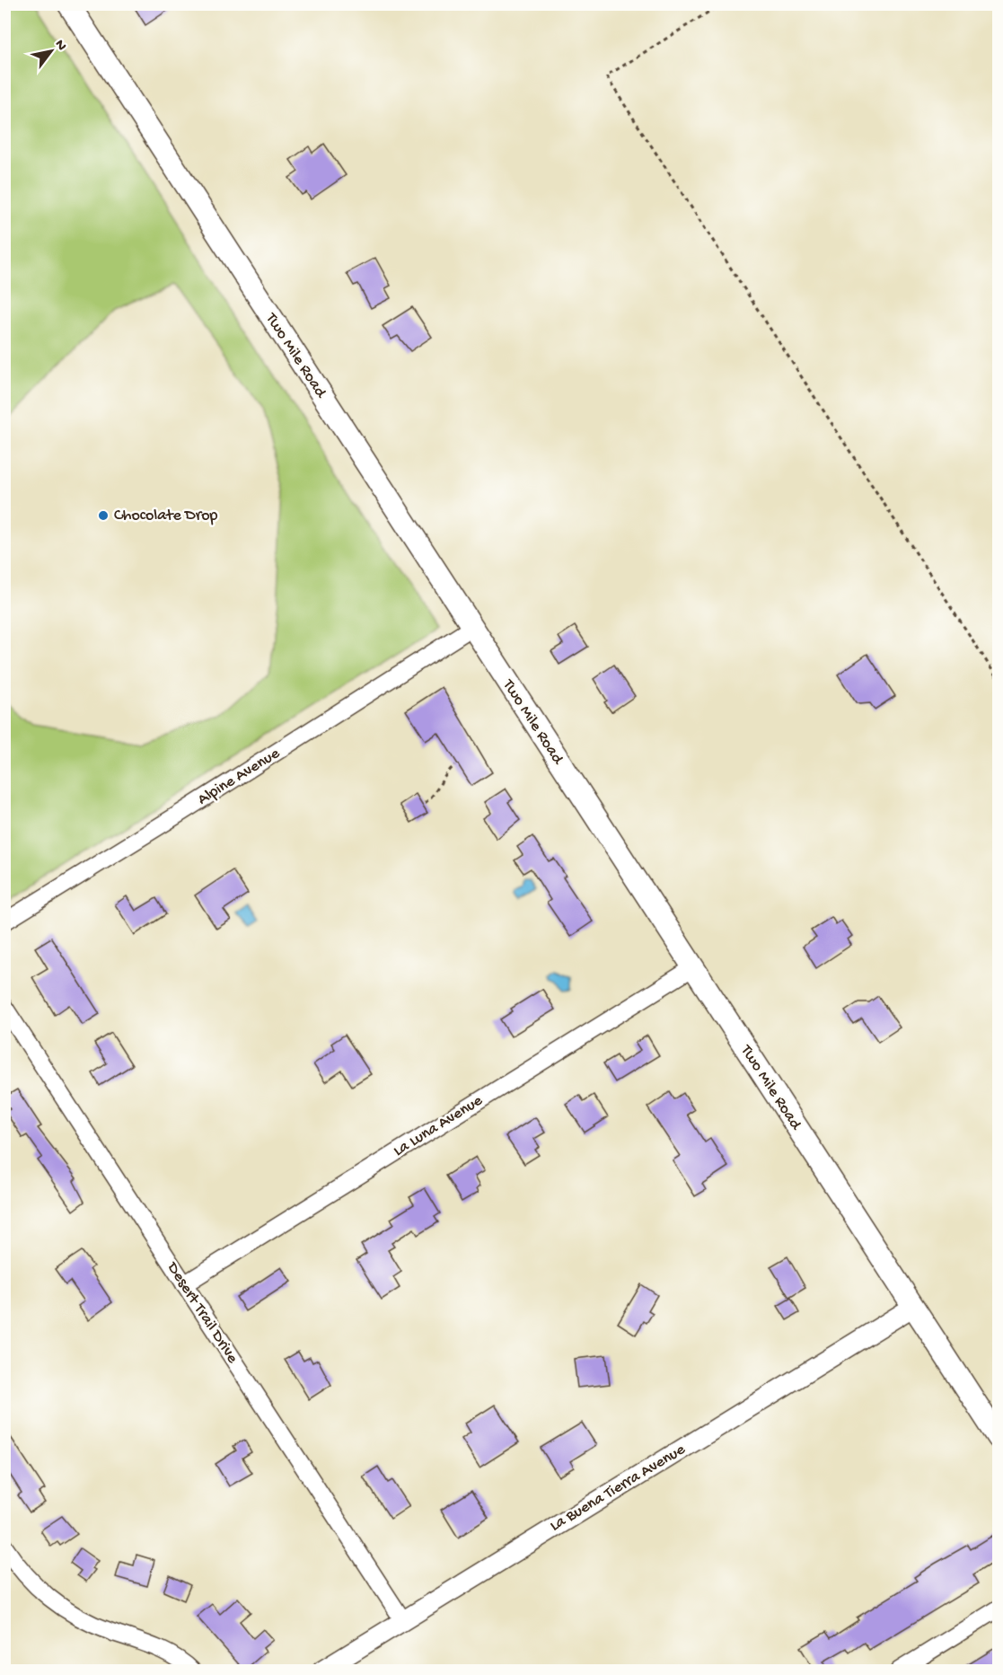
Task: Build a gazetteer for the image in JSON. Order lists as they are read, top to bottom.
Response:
{
  "streets": {
    "main road": ["Two Mile Road"],
    "street": [
      "Alpine Avenue",
      "La Luna Avenue",
      "Desert Trail Drive",
      "La Buena Tierra Avenue"
    ]
  },
  "crossings": [
    ["Two Mile Road", "Alpine Avenue"],
    ["Two Mile Road", "La Luna Avenue"],
    ["Two Mile Road", "La Buena Tierra Avenue"],
    ["La Luna Avenue", "Desert Trail Drive"],
    ["Desert Trail Drive", "La Buena Tierra Avenue"]
  ],
  "places": ["Chocolate Drop"],
  "north": "top right"
}
